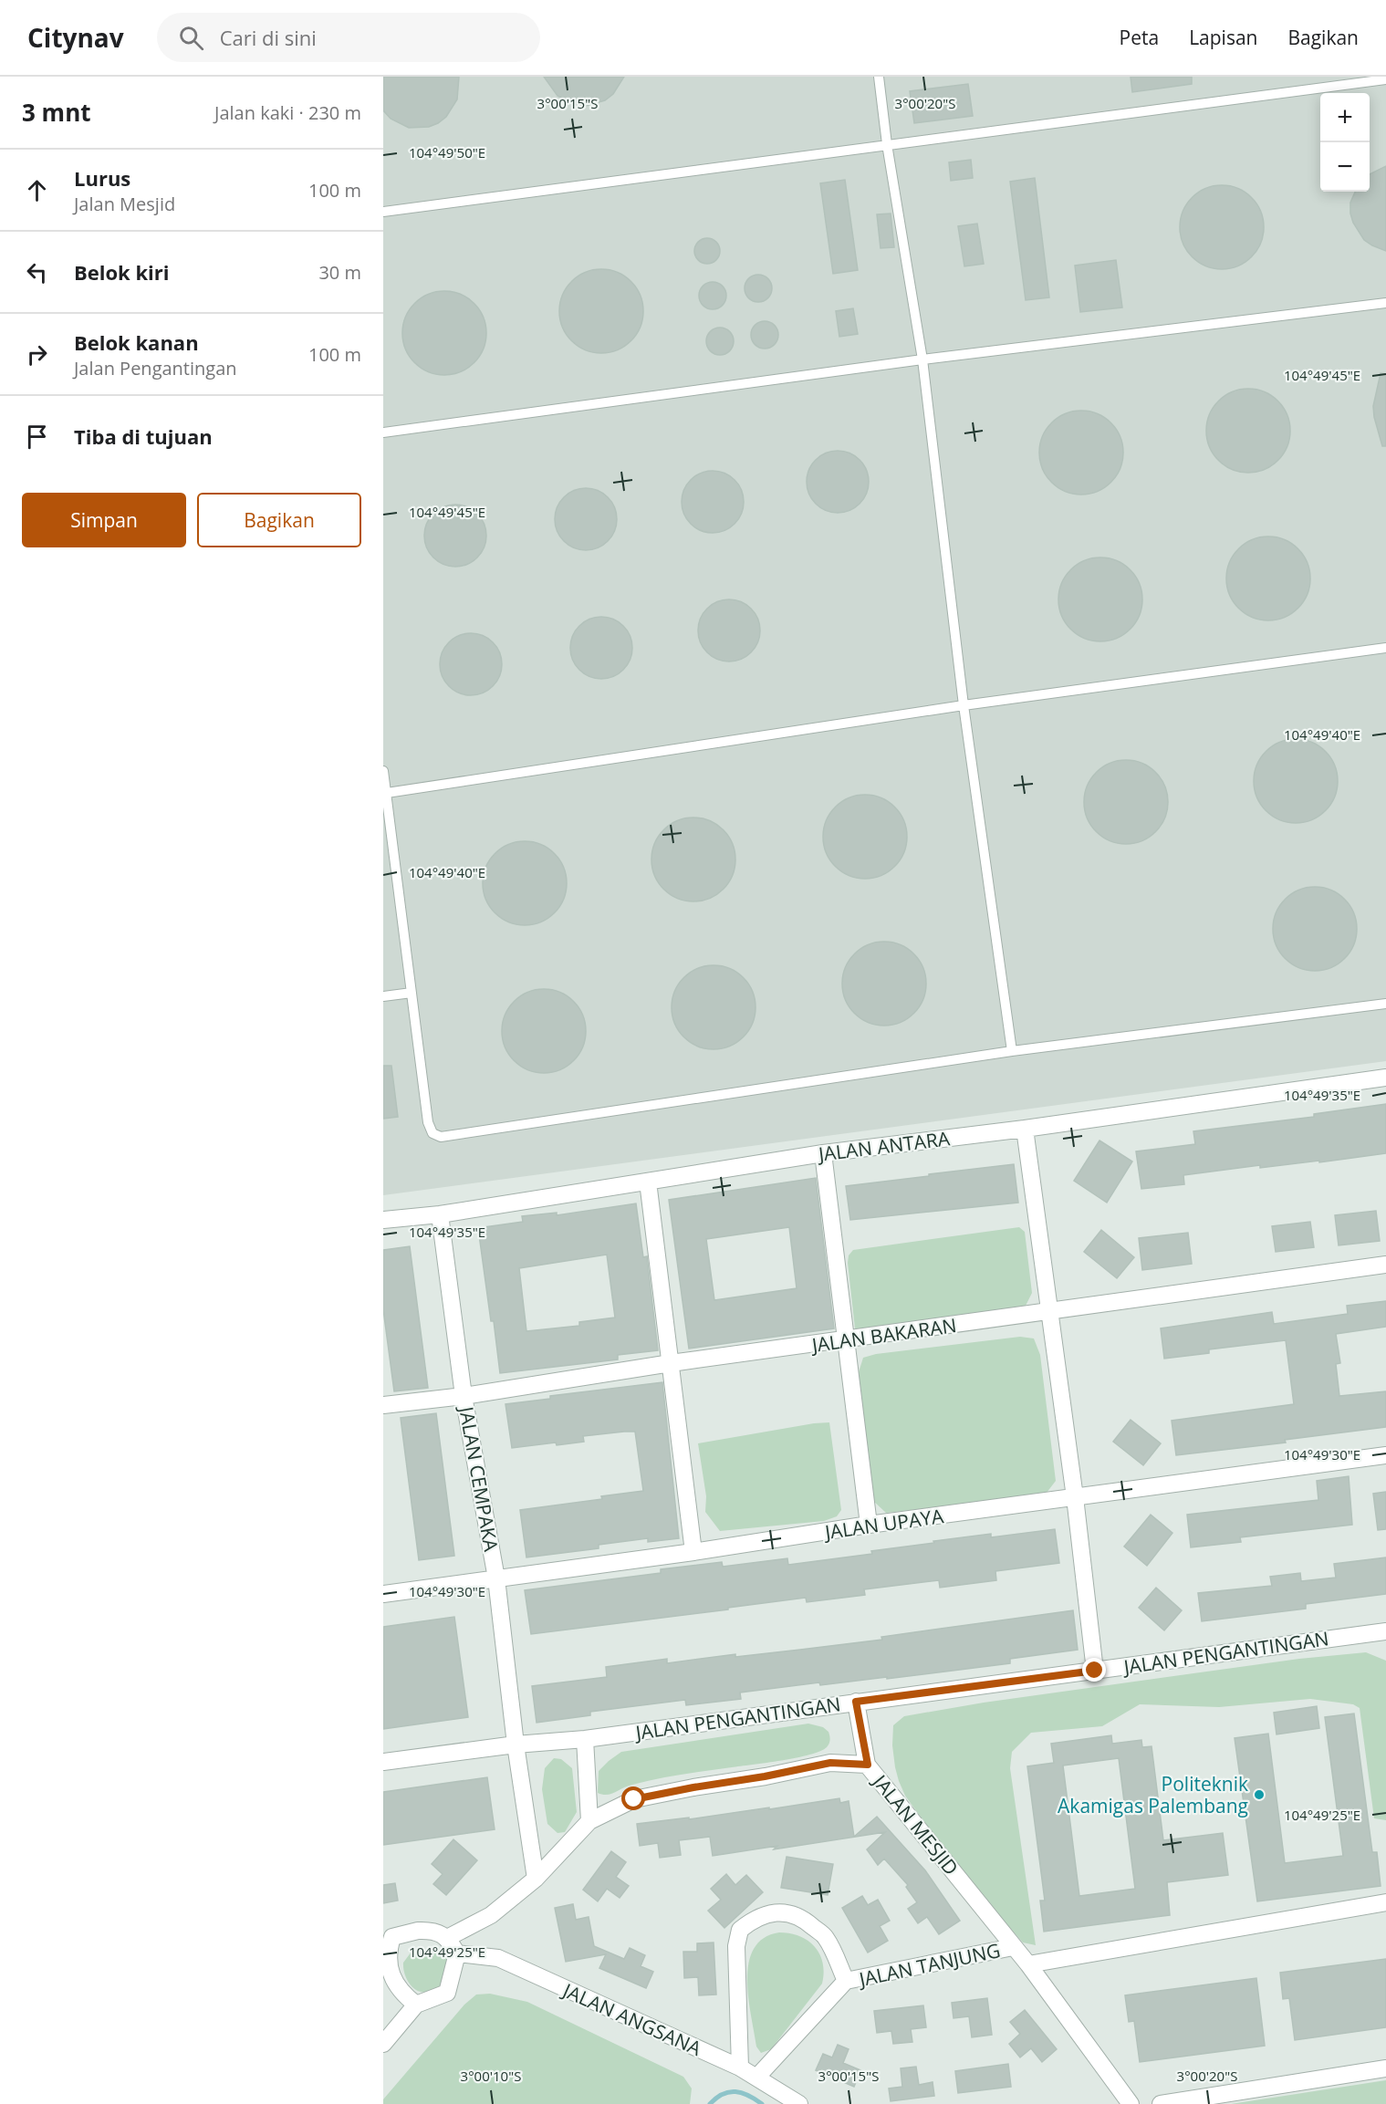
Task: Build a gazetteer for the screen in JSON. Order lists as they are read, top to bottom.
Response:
{
  "streets": {
    "street": [
      "JALAN ANTARA",
      "JALAN BAKARAN",
      "JALAN CEMPAKA",
      "JALAN UPAYA",
      "JALAN PENGANTINGAN",
      "JALAN MESJID",
      "JALAN TANJUNG",
      "JALAN ANGSANA"
    ]
  },
  "crossings": [
    ["JALAN ANTARA", "JALAN CEMPAKA"],
    ["JALAN BAKARAN", "JALAN CEMPAKA"],
    ["JALAN CEMPAKA", "JALAN UPAYA"],
    ["JALAN CEMPAKA", "JALAN PENGANTINGAN"],
    ["JALAN CEMPAKA", "JALAN MESJID"],
    ["JALAN MESJID", "JALAN TANJUNG"],
    ["JALAN MESJID", "JALAN ANGSANA"]
  ],
  "places": ["Politeknik Akamigas Palembang"],
  "page": {
    "header": "Citynav",
    "search": "Cari di sini",
    "nav": ["Peta", "Lapisan", "Bagikan"],
    "heading": ["3 mnt", "Jalan kaki · 230 m"],
    "map_buttons": ["+", "−"],
    "list": [
      ["Lurus", "Jalan Mesjid", "100 m"],
      ["Belok kiri", "30 m"],
      ["Belok kanan", "Jalan Pengantingan", "100 m"],
      "Tiba di tujuan"
    ],
    "buttons": ["Simpan", "Bagikan"]
  },
  "coordinates": [
    "3°00'15\"S",
    "3°00'20\"S",
    "104°49'50\"E",
    "104°49'45\"E",
    "104°49'40\"E",
    "104°49'35\"E",
    "104°49'30\"E",
    "104°49'25\"E",
    "3°00'10\"S"
  ]
}
